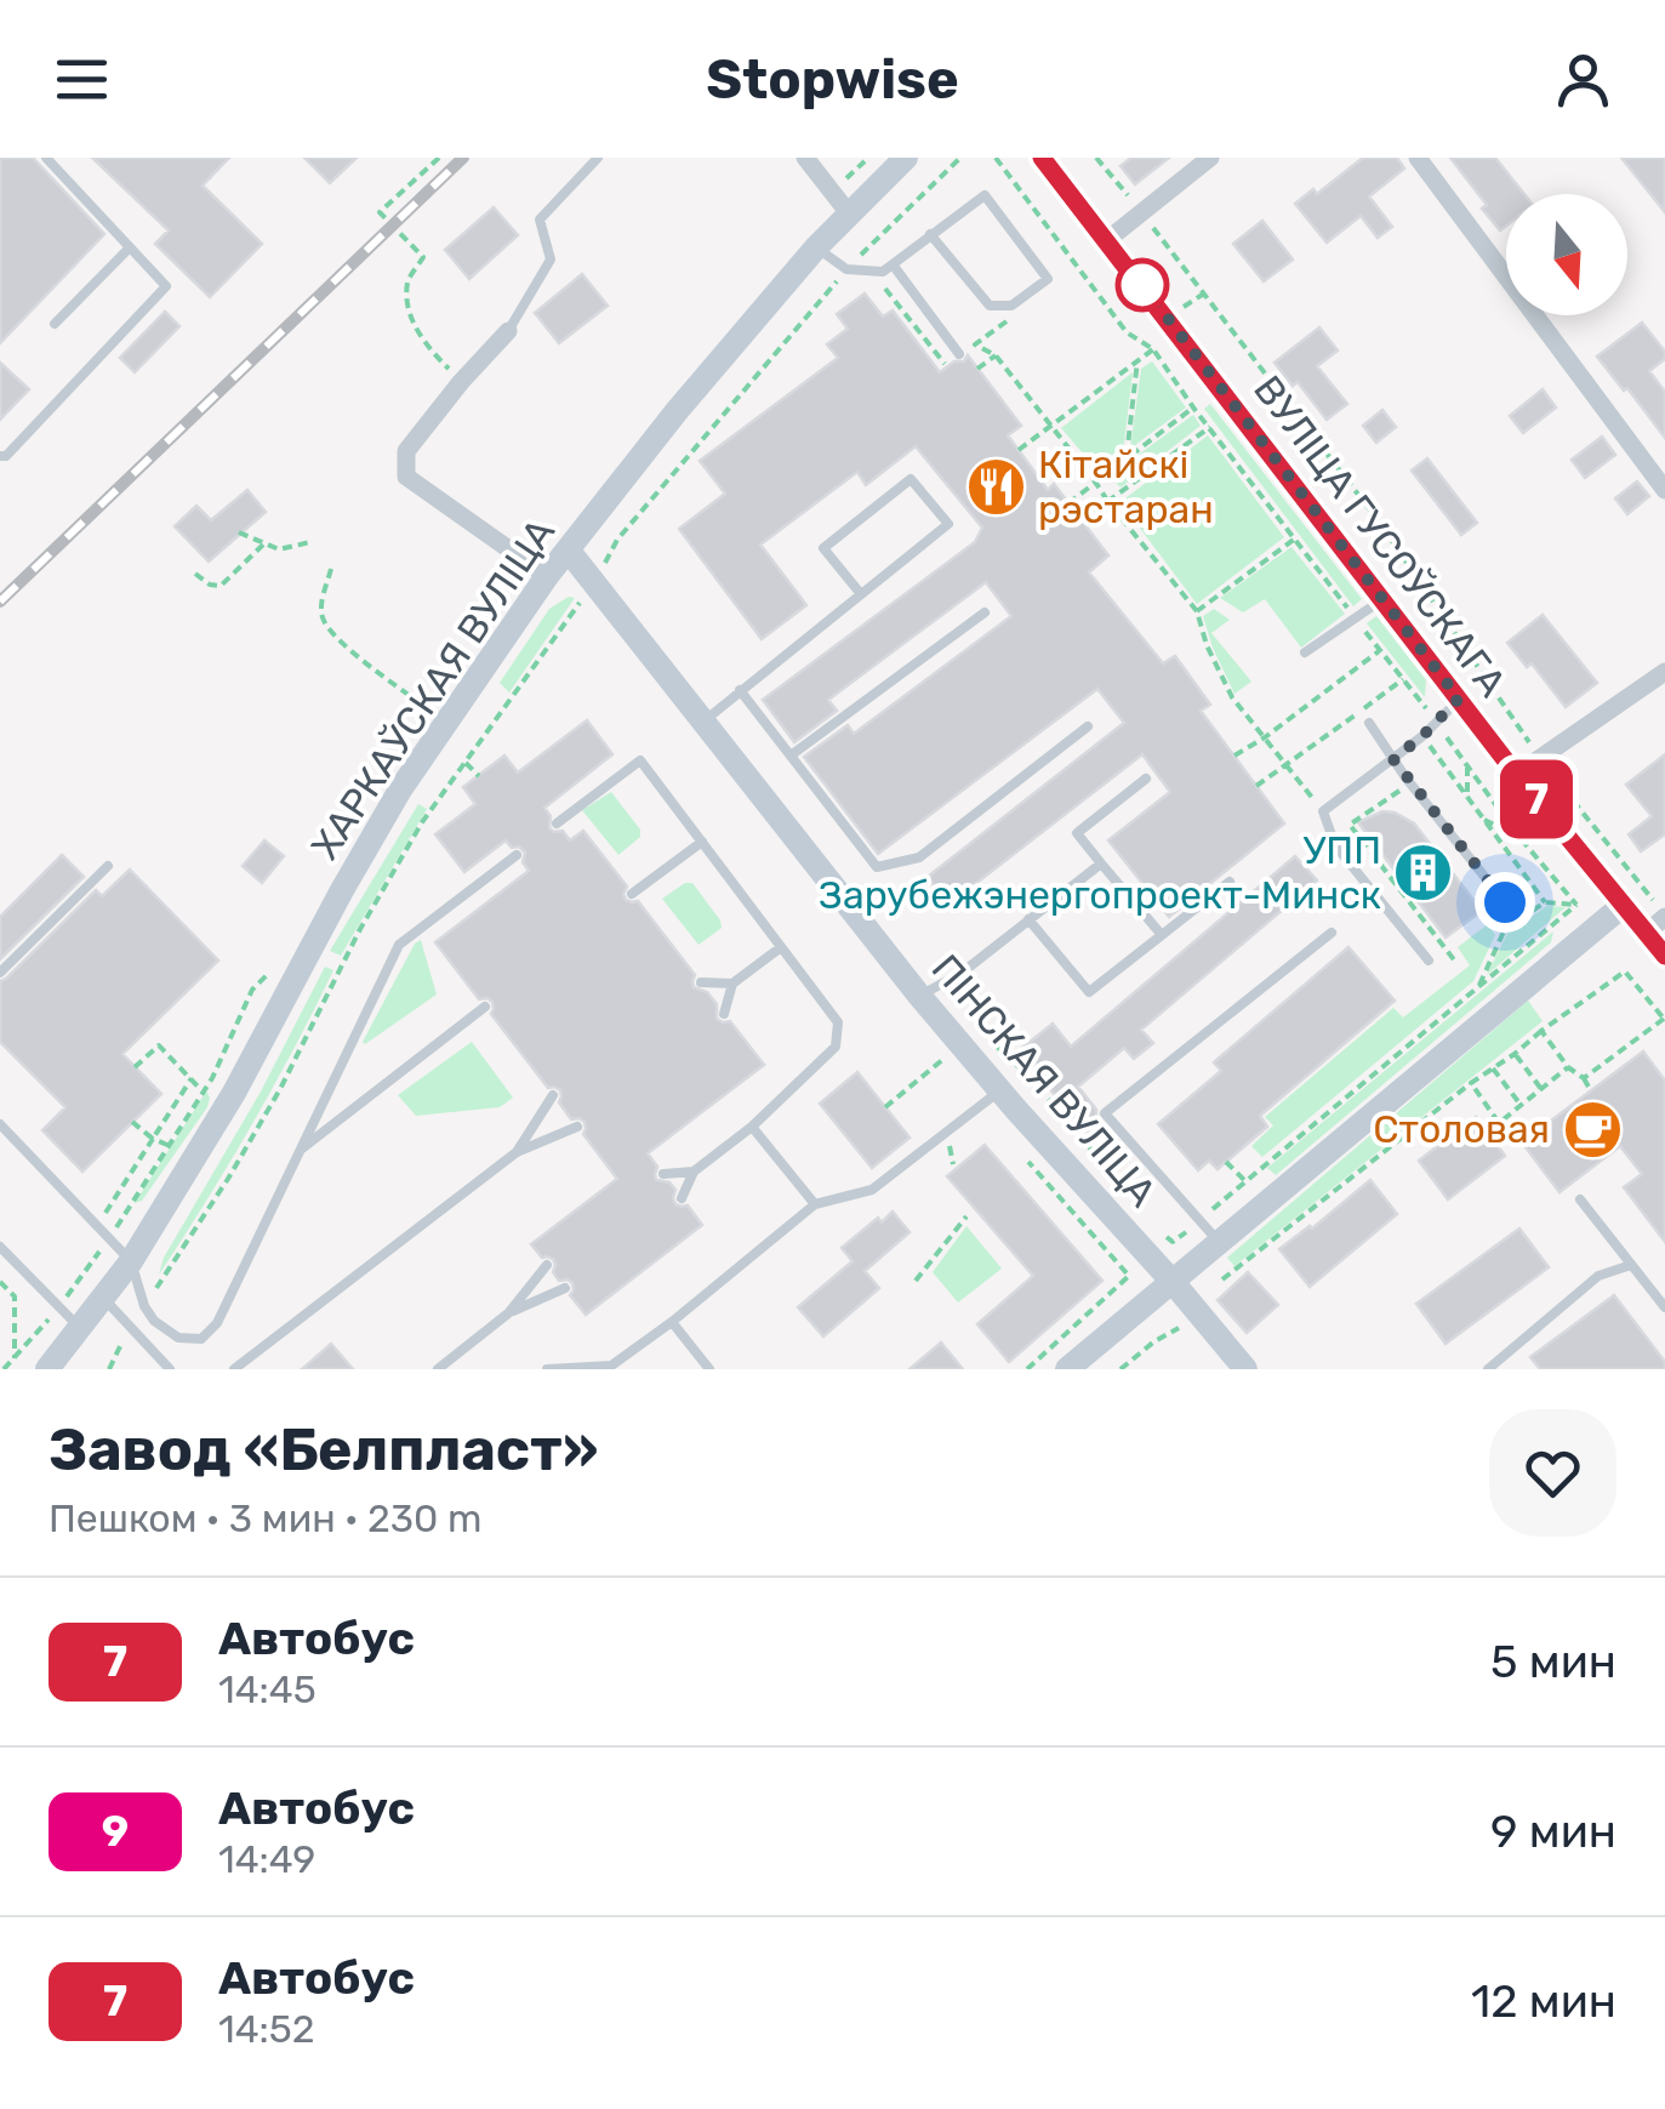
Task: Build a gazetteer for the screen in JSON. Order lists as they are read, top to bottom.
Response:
{
  "streets": {
    "main road": ["ВУЛІЦА ГУСОЎСКАГА", "ХАРКАЎСКАЯ ВУЛІЦА", "ПІНСКАЯ ВУЛІЦА"]
  },
  "crossings": [
    ["ХАРКАЎСКАЯ ВУЛІЦА", "ПІНСКАЯ ВУЛІЦА"]
  ],
  "places": {
    "restaurant": ["Кітайскі рэстаран"],
    "building": ["УПП Зарубежэнергопроект-Минск"],
    "cafe": ["Столовая"]
  },
  "lines": ["bus line 7"],
  "north": "bottom",
  "page": {
    "header": "Stopwise",
    "on_map": "7",
    "heading": ["Завод «Белпласт»", "Пешком · 3 мин · 230 m"],
    "list": [
      {
        "mark": "7",
        "name": "Автобус",
        "note": "14:45",
        "value": "5 мин"
      },
      {
        "mark": "9",
        "name": "Автобус",
        "note": "14:49",
        "value": "9 мин"
      },
      {
        "mark": "7",
        "name": "Автобус",
        "note": "14:52",
        "value": "12 мин"
      }
    ]
  }
}
